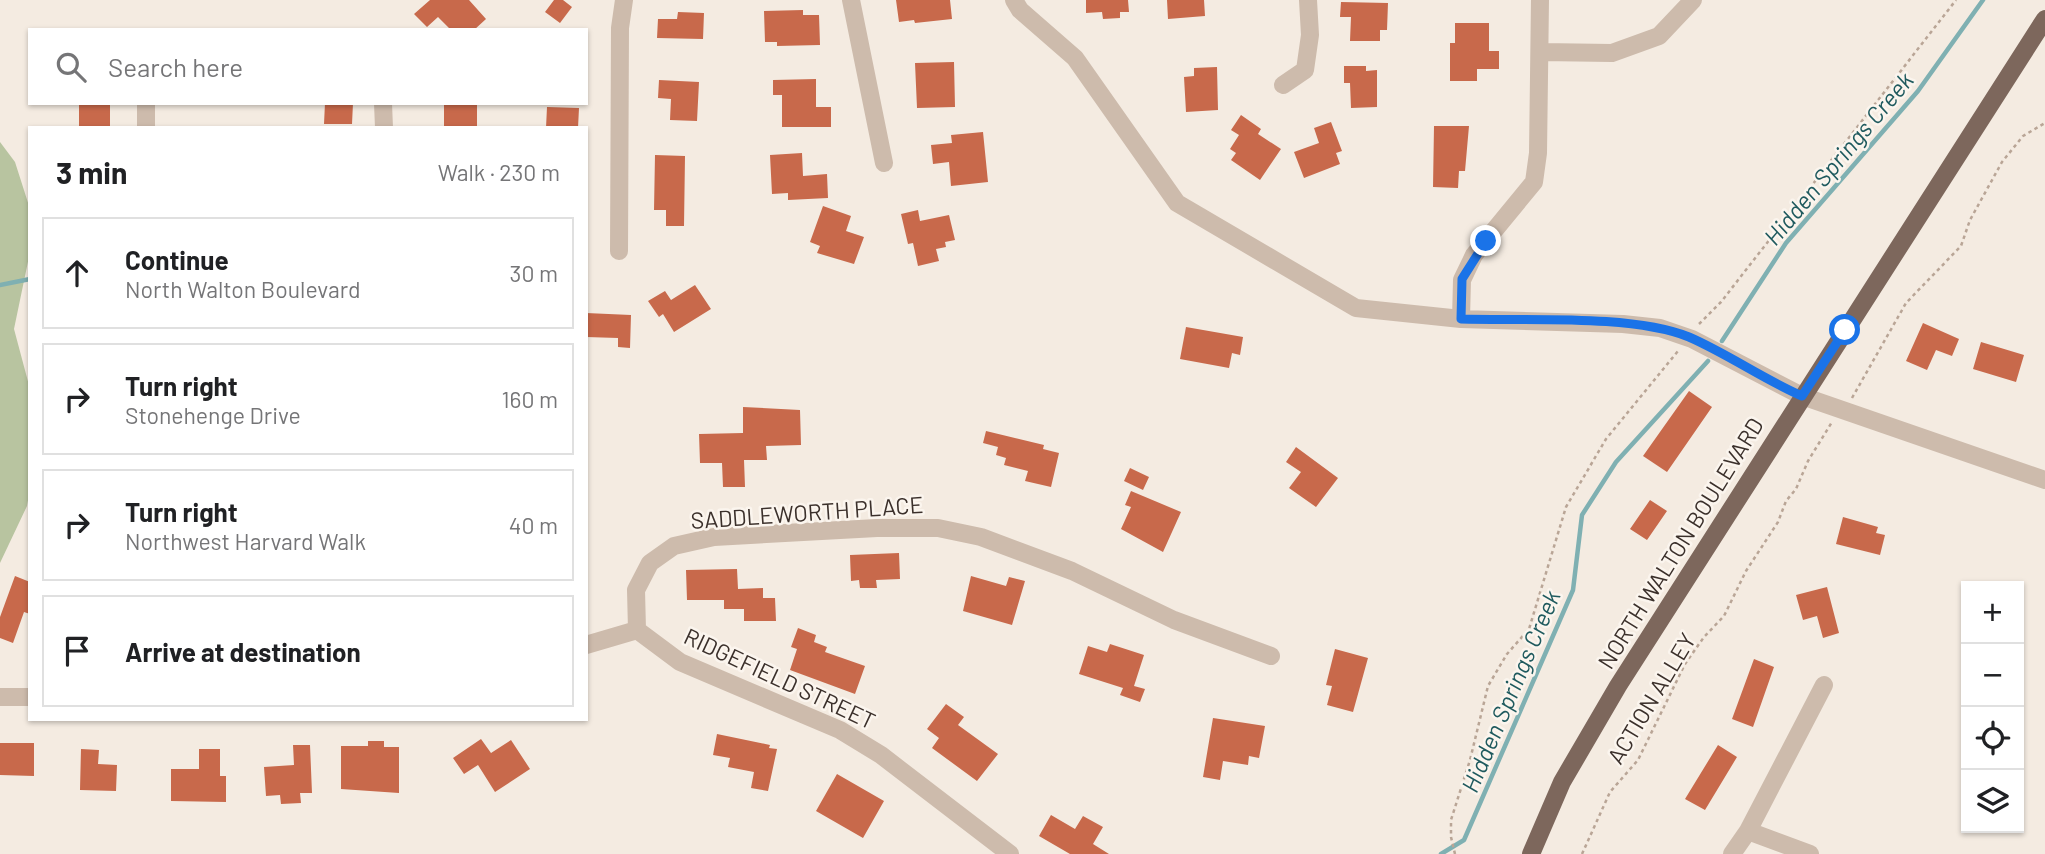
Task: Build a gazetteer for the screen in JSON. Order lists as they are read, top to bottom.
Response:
{
  "streets": {
    "main road": ["NORTH WALTON BOULEVARD"],
    "street": ["SADDLEWORTH PLACE", "RIDGEFIELD STREET"],
    "path": ["ACTION ALLEY"]
  },
  "crossings": [
    ["SADDLEWORTH PLACE", "RIDGEFIELD STREET"]
  ],
  "water": ["Hidden Springs Creek"],
  "page": {
    "search": "Search here",
    "heading": ["3 min", "Walk · 230 m"],
    "list": [
      ["Continue", "North Walton Boulevard", "30 m"],
      ["Turn right", "Stonehenge Drive", "160 m"],
      ["Turn right", "Northwest Harvard Walk", "40 m"],
      "Arrive at destination"
    ],
    "map_buttons": ["+", "−"]
  }
}
